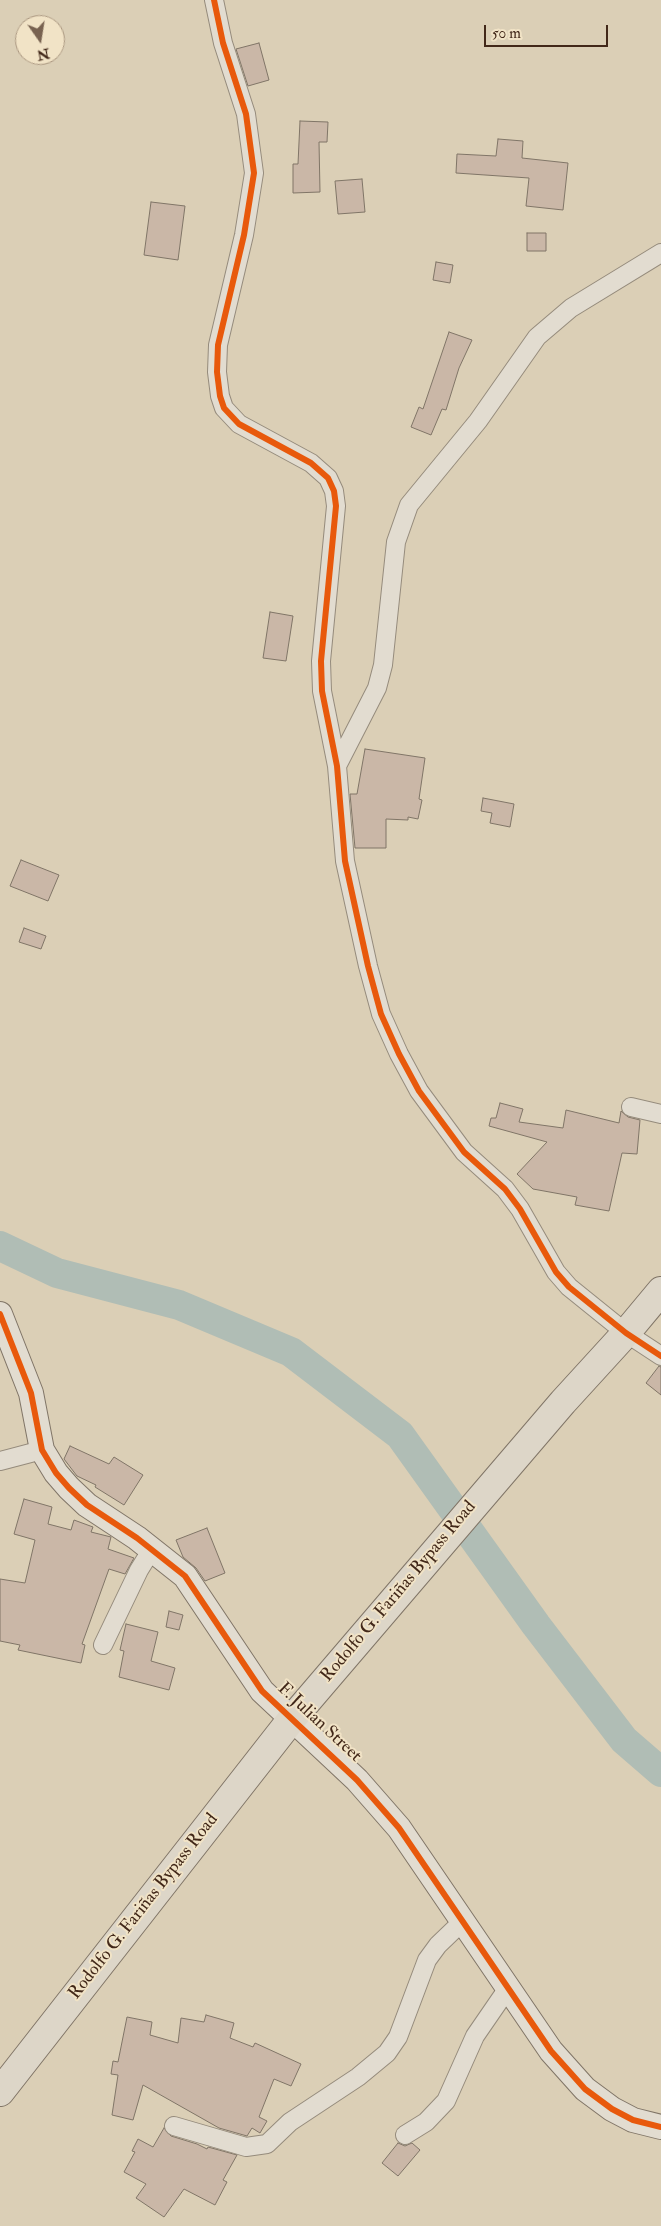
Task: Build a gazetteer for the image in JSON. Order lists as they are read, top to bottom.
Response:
{
  "streets": {
    "main road": ["Rodolfo G. Fariñas Bypass Road"],
    "street": ["F. Julian Street"]
  },
  "crossings": [
    ["Rodolfo G. Fariñas Bypass Road", "F. Julian Street"]
  ],
  "scale_bar": "50 m",
  "north": "bottom"
}
